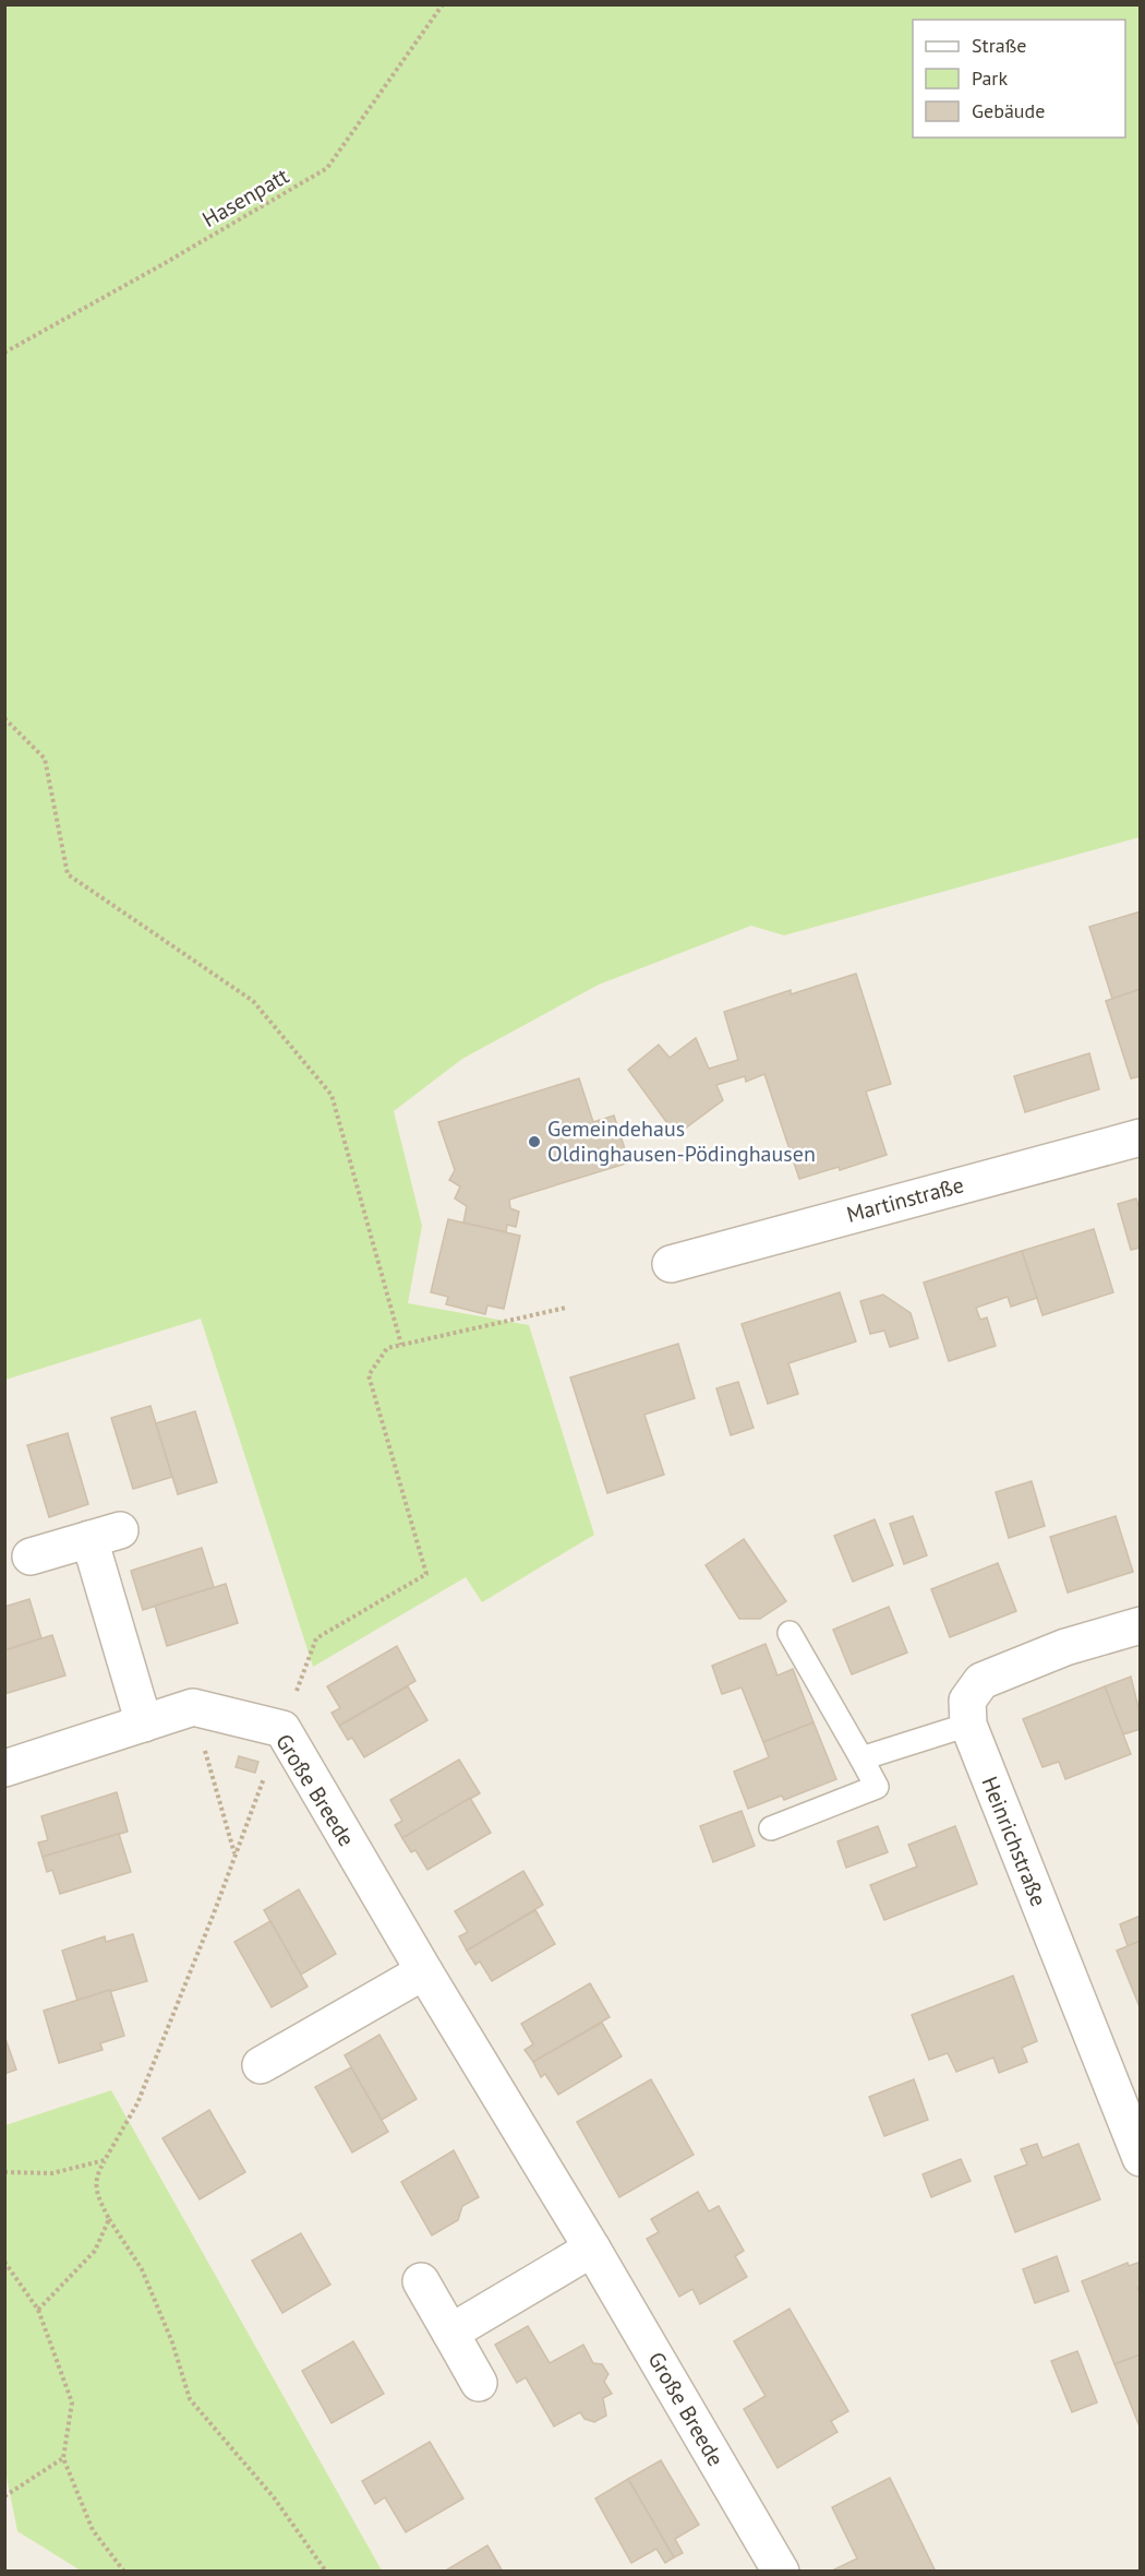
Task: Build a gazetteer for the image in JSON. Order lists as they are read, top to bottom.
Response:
{
  "streets": {
    "street": ["Martinstraße", "Große Breede", "Heinrichstraße"],
    "path": ["Hasenpatt"]
  },
  "places": ["Gemeindehaus Oldinghausen-Pödinghausen"],
  "legend": ["Straße", "Park", "Gebäude"]
}
